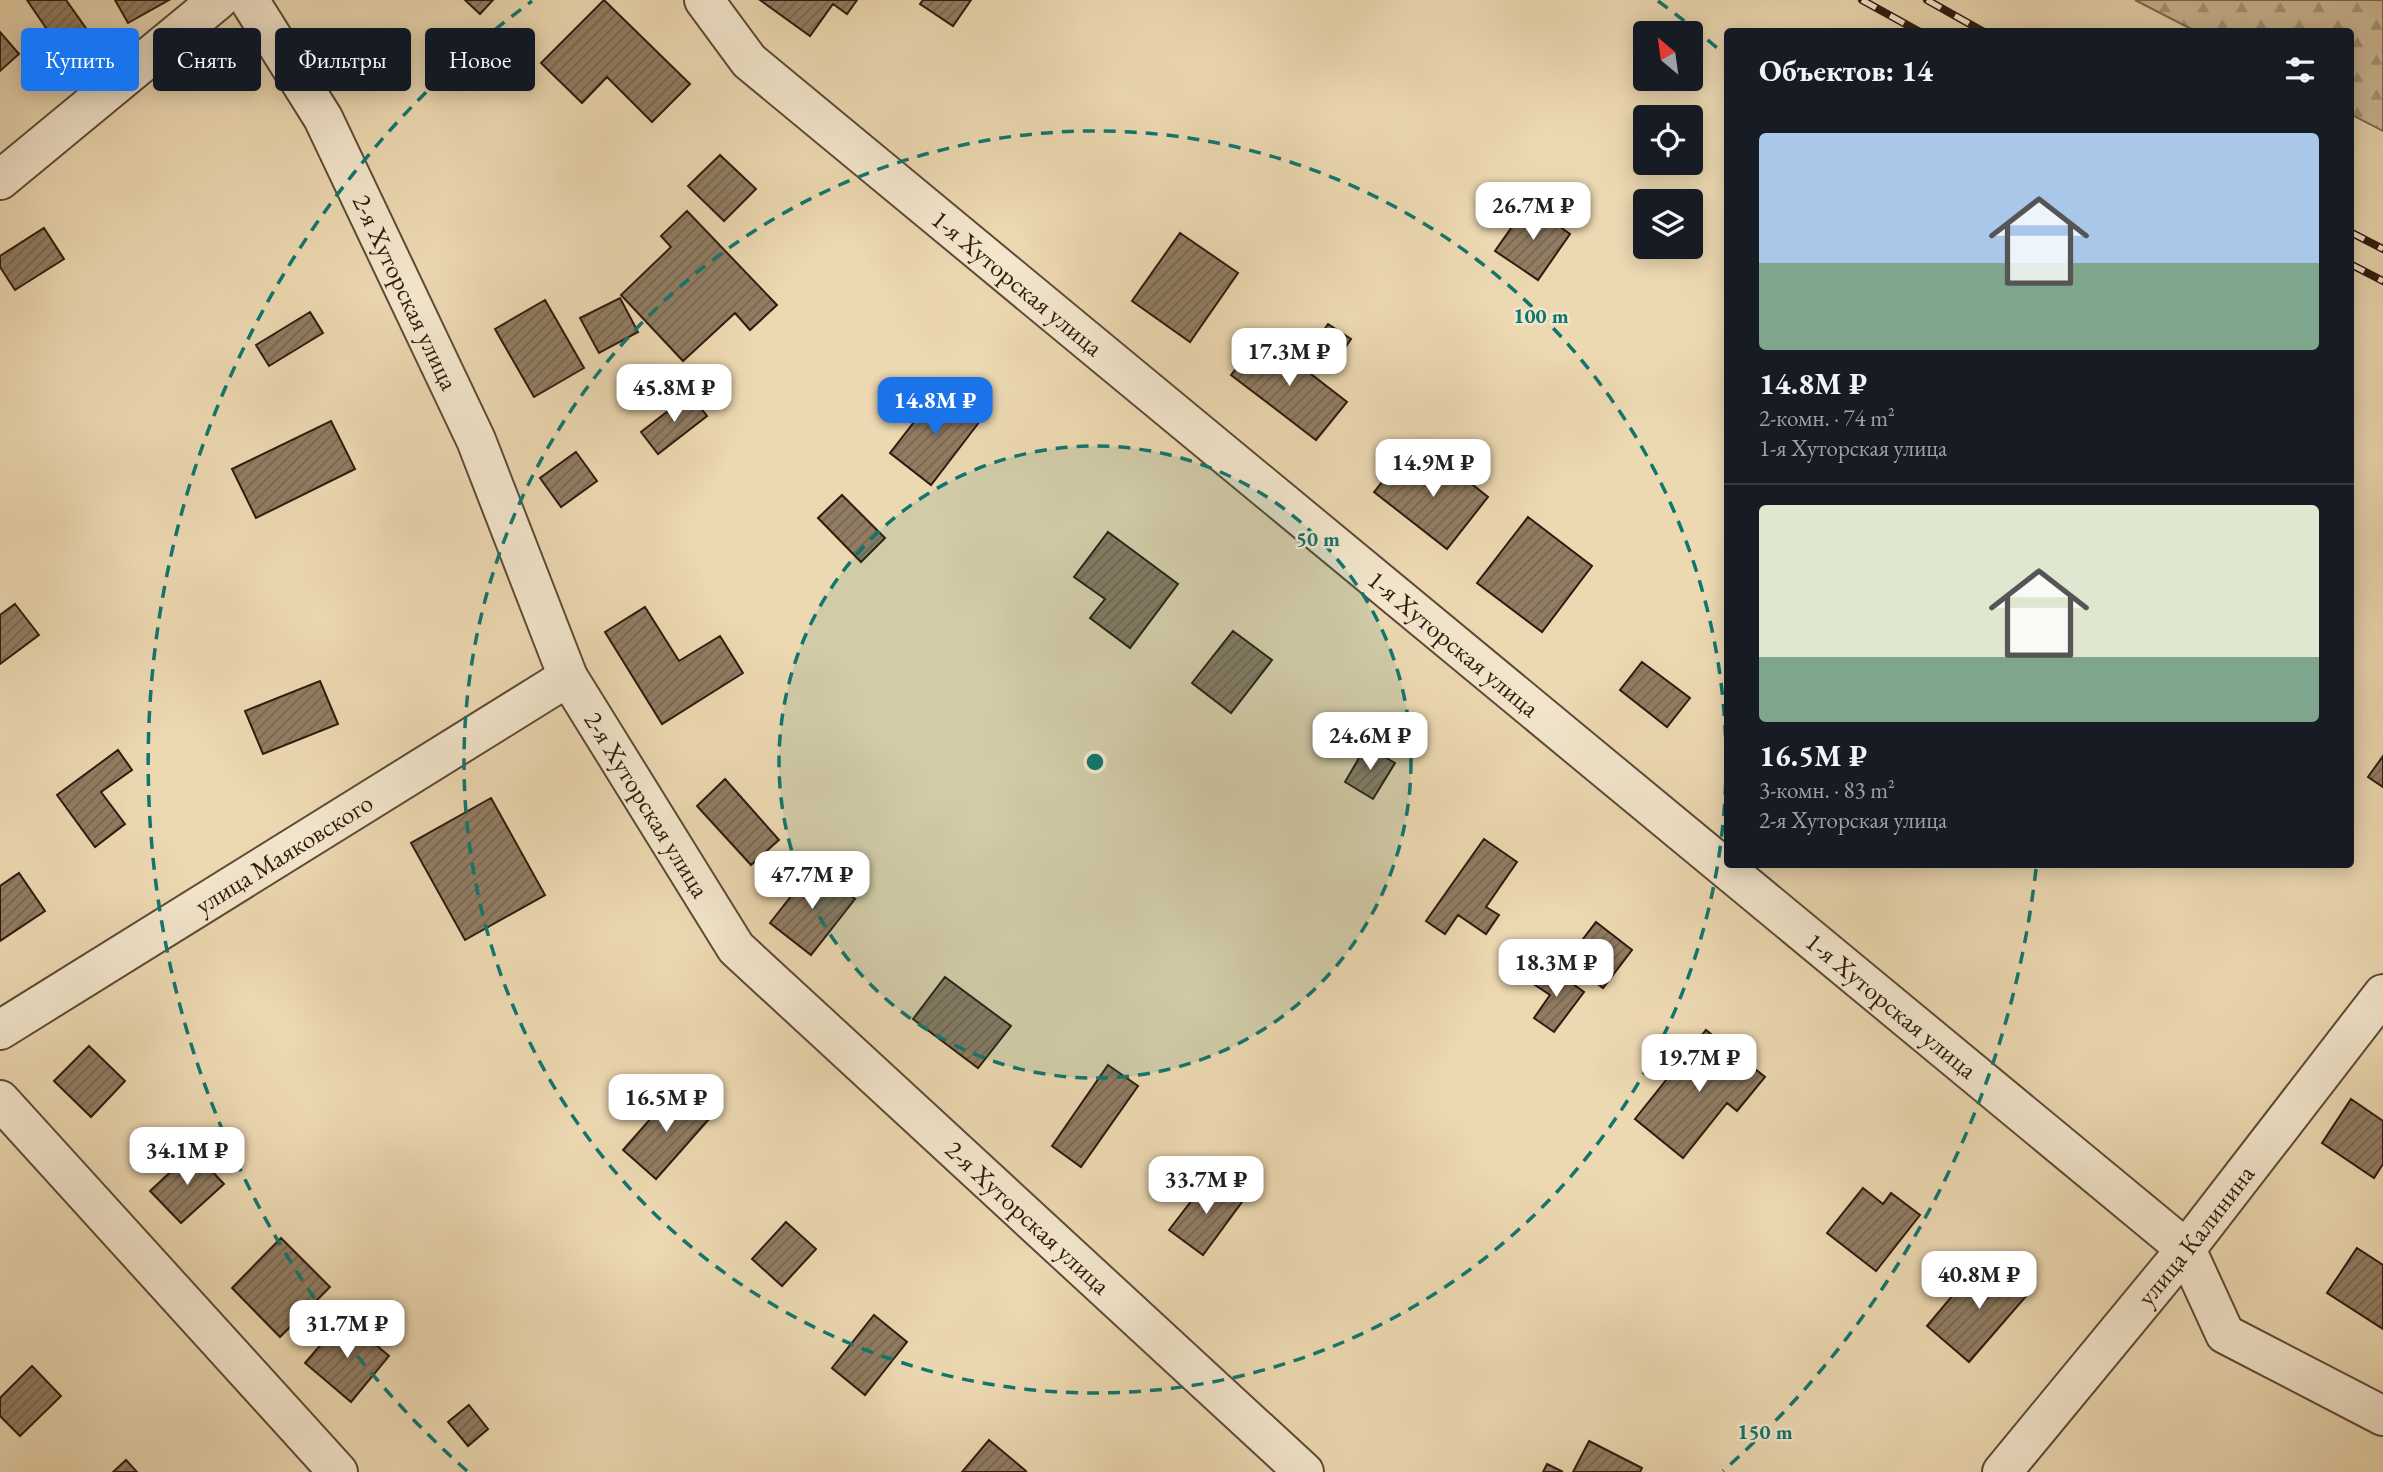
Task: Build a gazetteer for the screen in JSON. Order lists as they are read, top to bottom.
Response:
{
  "streets": {
    "street": [
      "1-я Хуторская улица",
      "2-я Хуторская улица",
      "улица Маяковского",
      "улица Калинина"
    ]
  },
  "crossings": [
    ["1-я Хуторская улица", "улица Калинина"],
    ["2-я Хуторская улица", "улица Маяковского"]
  ],
  "north": "top left",
  "page": {
    "chip": [
      "Купить",
      "Снять",
      "Фильтры",
      "Новое"
    ],
    "heading": "Объектов: 14",
    "list": [
      {
        "name": "14.8M ₽",
        "note": "2-комн. · 74 m² · 1-я Хуторская улица"
      },
      {
        "name": "16.5M ₽",
        "note": "3-комн. · 83 m² · 2-я Хуторская улица"
      }
    ],
    "price": [
      "26.7M ₽",
      "17.3M ₽",
      "45.8M ₽",
      "14.8M ₽",
      "14.9M ₽",
      "24.6M ₽",
      "47.7M ₽",
      "18.3M ₽",
      "19.7M ₽",
      "16.5M ₽",
      "34.1M ₽",
      "33.7M ₽",
      "40.8M ₽",
      "31.7M ₽"
    ]
  },
  "rings": ["100 m", "50 m", "150 m"]
}
